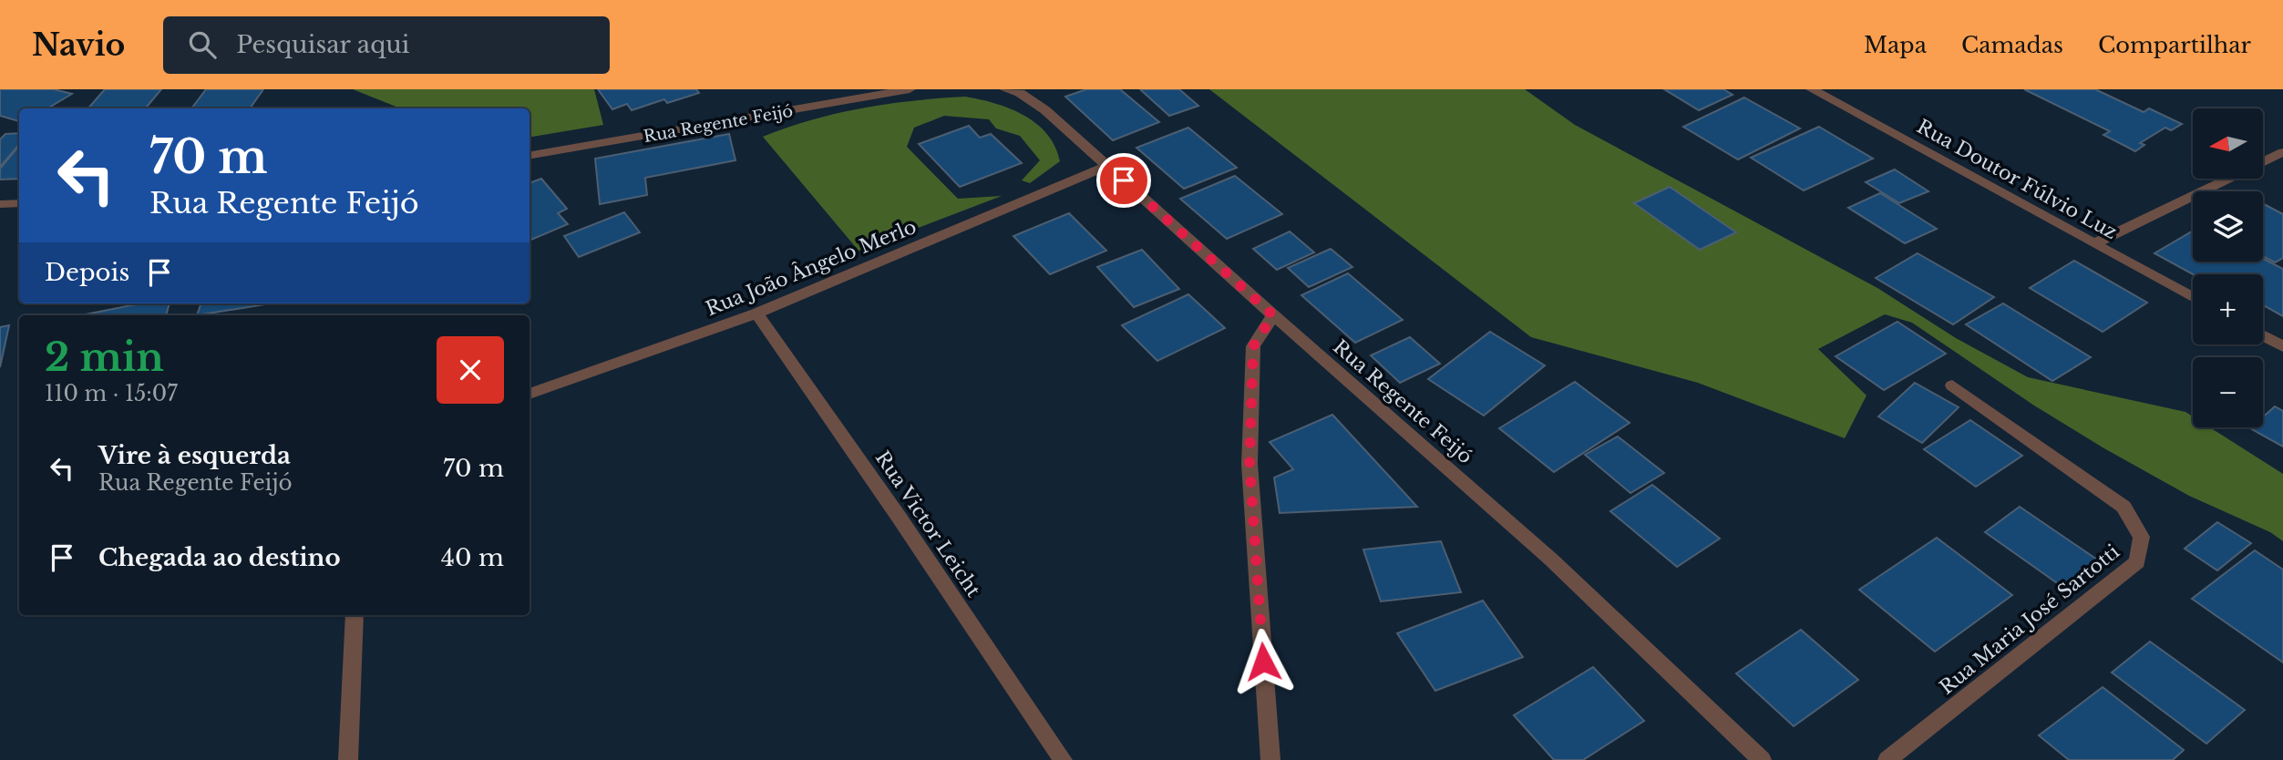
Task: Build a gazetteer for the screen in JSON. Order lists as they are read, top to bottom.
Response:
{
  "streets": {
    "street": [
      "Rua Regente Feijó",
      "Rua Doutor Fúlvio Luz",
      "Rua João Ângelo Merlo",
      "Rua Victor Leicht",
      "Rua Maria José Sartotti"
    ]
  },
  "crossings": [
    ["Rua Regente Feijó", "Rua João Ângelo Merlo"],
    ["Rua João Ângelo Merlo", "Rua Victor Leicht"]
  ],
  "north": "left",
  "page": {
    "header": "Navio",
    "search": "Pesquisar aqui",
    "nav": ["Mapa", "Camadas", "Compartilhar"],
    "map_buttons": ["+", "−"],
    "turn": ["70 m", "Rua Regente Feijó"],
    "then": "Depois",
    "heading": ["2 min", "110 m · 15:07"],
    "list": [
      {
        "name": "Vire à esquerda",
        "note": "Rua Regente Feijó",
        "value": "70 m"
      },
      {
        "name": "Chegada ao destino",
        "value": "40 m"
      }
    ]
  }
}
